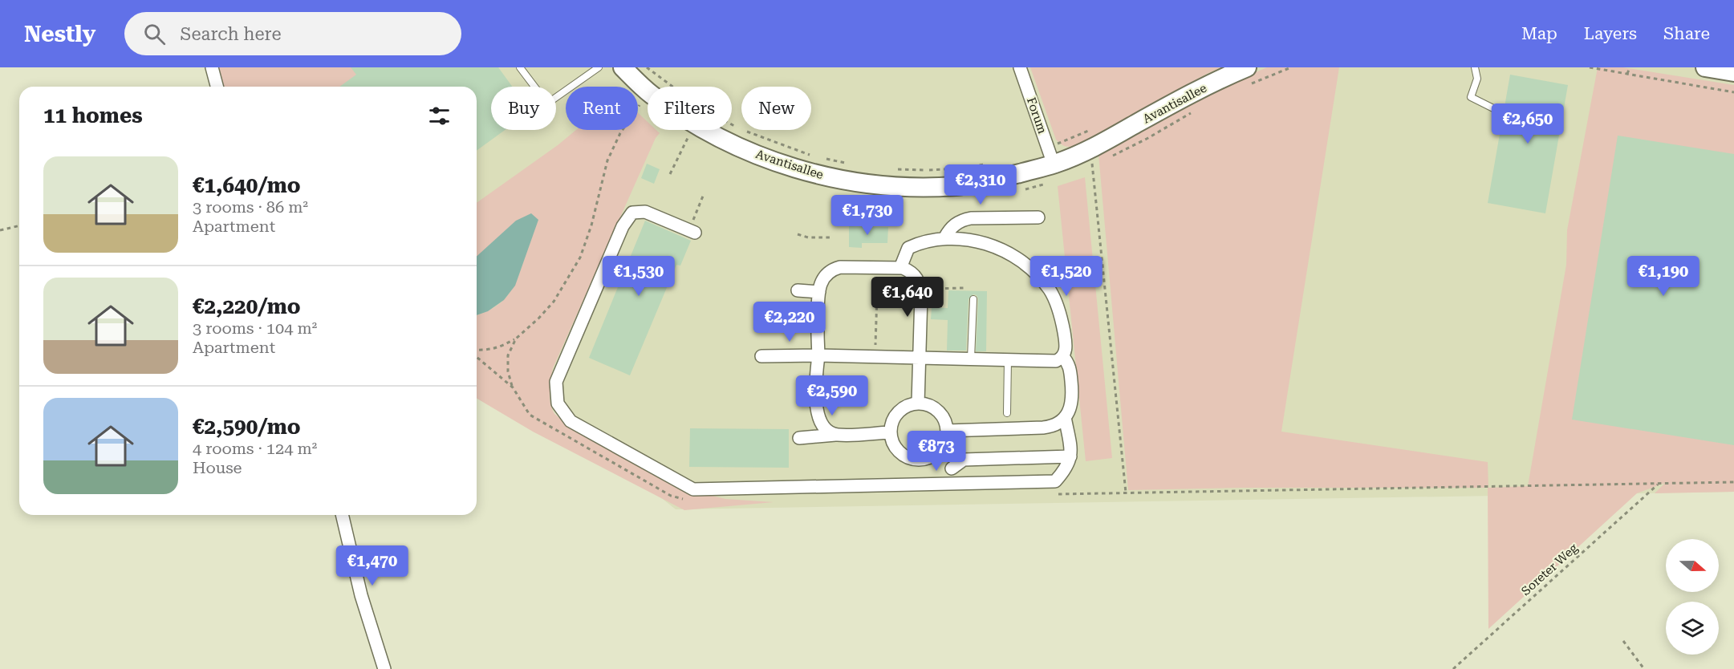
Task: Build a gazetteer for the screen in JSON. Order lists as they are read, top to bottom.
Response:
{
  "streets": {
    "street": ["Avantisallee", "Forum"],
    "path": ["Soreter Weg"]
  },
  "crossings": [
    ["Avantisallee", "Forum"]
  ],
  "north": "right",
  "page": {
    "header": "Nestly",
    "search": "Search here",
    "nav": ["Map", "Layers", "Share"],
    "chip": [
      "Buy",
      "Rent",
      "Filters",
      "New"
    ],
    "heading": "11 homes",
    "price": [
      "€2,650",
      "€2,310",
      "€1,730",
      "€1,530",
      "€1,520",
      "€1,190",
      "€1,640",
      "€2,220",
      "€2,590",
      "€873",
      "€1,470"
    ],
    "list": [
      {
        "name": "€1,640/mo",
        "note": "3 rooms · 86 m² · Apartment"
      },
      {
        "name": "€2,220/mo",
        "note": "3 rooms · 104 m² · Apartment"
      },
      {
        "name": "€2,590/mo",
        "note": "4 rooms · 124 m² · House"
      }
    ]
  }
}
